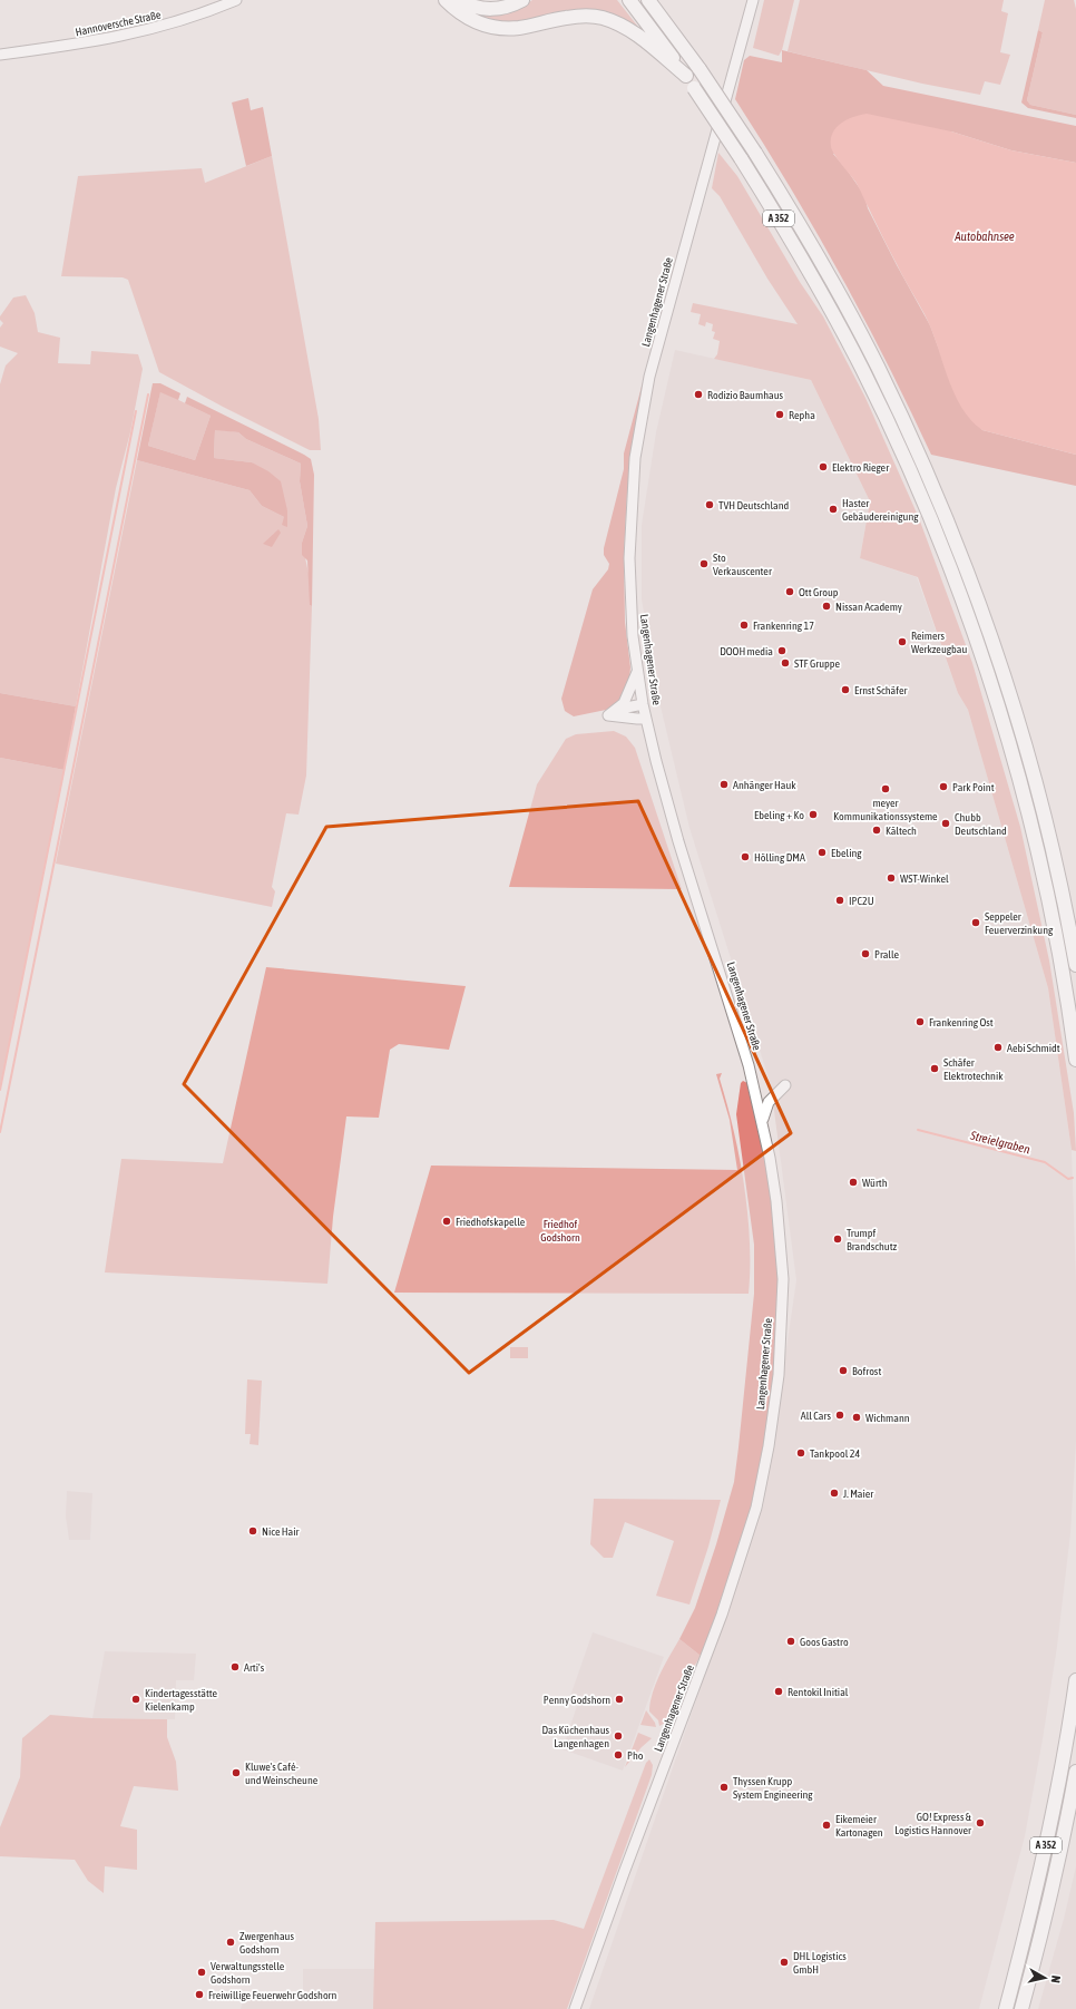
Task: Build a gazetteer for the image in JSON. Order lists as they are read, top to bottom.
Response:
{
  "streets": {
    "highway": ["A 352"],
    "main road": ["Hannoversche Straße", "Langenhagener Straße"]
  },
  "water": ["Autobahnsee", "Streielgraben"],
  "parks": ["Friedhof Godshorn"],
  "places": [
    "Rodizio Baumhaus",
    "Repha",
    "Elektro Rieger",
    "TVH Deutschland",
    "Haster Gebäudereinigung",
    "Sto Verkauscenter",
    "Ott Group",
    "Nissan Academy",
    "Frankenring 17",
    "Reimers Werkzeugbau",
    "DOOH media",
    "STF Gruppe",
    "Ernst Schäfer",
    "Anhänger Hauk",
    "Park Point",
    "meyer Kommunikationssysteme",
    "Ebeling + Ko",
    "Chubb Deutschland",
    "Kältech",
    "Ebeling",
    "Hölling DMA",
    "WST-Winkel",
    "IPC2U",
    "Seppeler Feuerverzinkung",
    "Pralle",
    "Frankenring Ost",
    "Aebi Schmidt",
    "Schäfer Elektrotechnik",
    "Würth",
    "Friedhofskapelle",
    "Trumpf Brandschutz",
    "Bofrost",
    "All Cars",
    "Wichmann",
    "Tankpool 24",
    "J. Maier",
    "Nice Hair",
    "Goos Gastro",
    "Arti’s",
    "Rentokil Initial",
    "Kindertagesstätte Kielenkamp",
    "Penny Godshorn",
    "Das Küchenhaus Langenhagen",
    "Pho",
    "Kluwe's Café- und Weinscheune",
    "Thyssen Krupp System Engineering",
    "GO! Express & Logistics Hannover",
    "Eikemeier Kartonagen",
    "Zwergenhaus Godshorn",
    "DHL Logistics GmbH",
    "Verwaltungsstelle Godshorn",
    "Freiwillige Feuerwehr Godshorn"
  ],
  "north": "right"
}
